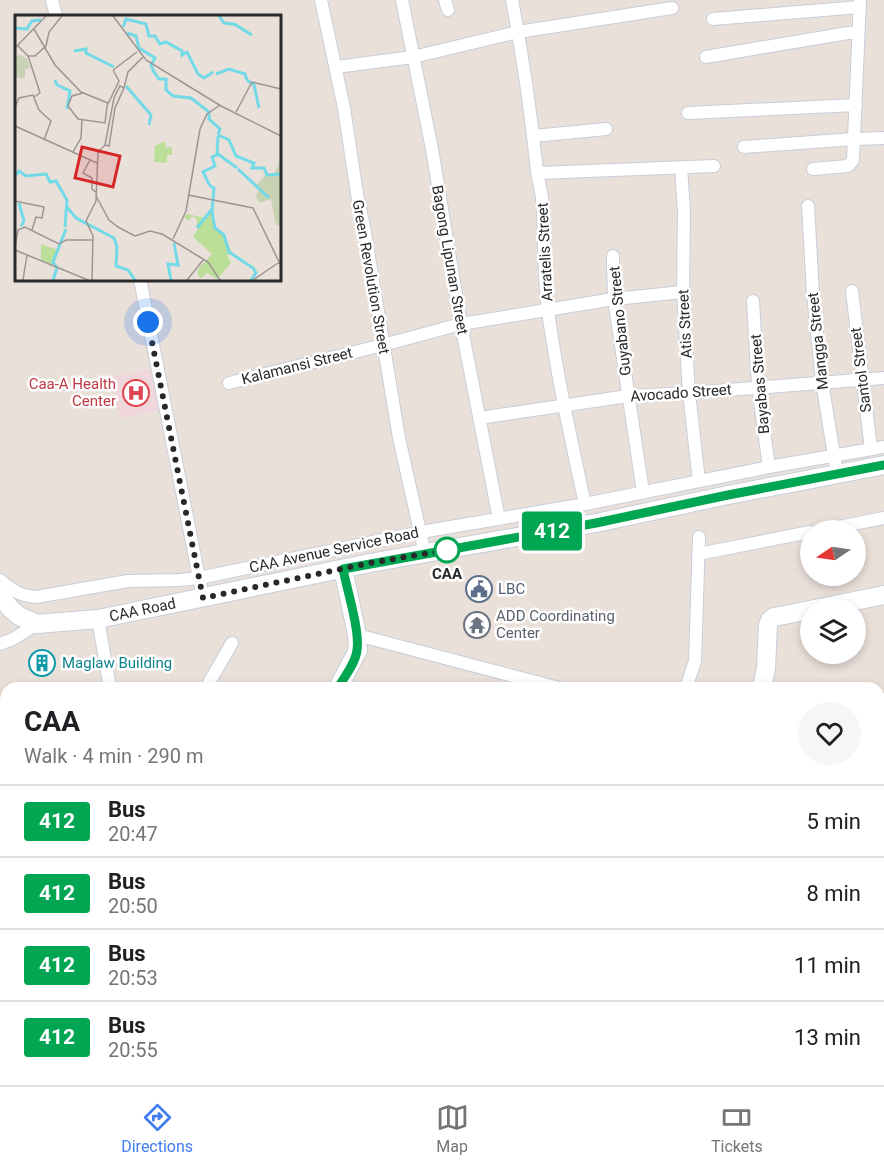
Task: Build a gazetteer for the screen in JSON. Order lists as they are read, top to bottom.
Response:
{
  "streets": {
    "main road": ["CAA Road"],
    "street": [
      "Arratelis Street",
      "Bagong Lipunan Street",
      "Green Revolution Street",
      "Guyabano Street",
      "Atis Street",
      "Mangga Street",
      "Kalamansi Street",
      "Santol Street",
      "Bayabas Street",
      "Avocado Street",
      "CAA Avenue Service Road"
    ]
  },
  "crossings": [
    ["Arratelis Street", "Kalamansi Street"],
    ["Arratelis Street", "Avocado Street"],
    ["Arratelis Street", "CAA Avenue Service Road"],
    ["Bagong Lipunan Street", "Kalamansi Street"],
    ["Bagong Lipunan Street", "Avocado Street"],
    ["Bagong Lipunan Street", "CAA Avenue Service Road"],
    ["Green Revolution Street", "Kalamansi Street"],
    ["Green Revolution Street", "CAA Avenue Service Road"],
    ["Green Revolution Street", "CAA Road"],
    ["Guyabano Street", "Kalamansi Street"],
    ["Guyabano Street", "Avocado Street"],
    ["Guyabano Street", "CAA Avenue Service Road"],
    ["Atis Street", "Kalamansi Street"],
    ["Atis Street", "Avocado Street"],
    ["Atis Street", "CAA Avenue Service Road"],
    ["Mangga Street", "Avocado Street"],
    ["Mangga Street", "CAA Avenue Service Road"],
    ["Mangga Street", "CAA Road"],
    ["Santol Street", "Avocado Street"],
    ["Santol Street", "CAA Avenue Service Road"],
    ["Bayabas Street", "Avocado Street"],
    ["Bayabas Street", "CAA Avenue Service Road"],
    ["CAA Avenue Service Road", "CAA Road"]
  ],
  "places": {
    "hospital": ["Caa-A Health Center"],
    "other": ["CAA"],
    "public building": ["LBC"],
    "temple": ["ADD Coordinating Center"],
    "building": ["Maglaw Building"]
  },
  "lines": ["bus line 412"],
  "north": "left",
  "page": {
    "on_map": "412",
    "heading": ["CAA", "Walk · 4 min · 290 m"],
    "list": [
      {
        "mark": "412",
        "name": "Bus",
        "note": "20:47",
        "value": "5 min"
      },
      {
        "mark": "412",
        "name": "Bus",
        "note": "20:50",
        "value": "8 min"
      },
      {
        "mark": "412",
        "name": "Bus",
        "note": "20:53",
        "value": "11 min"
      },
      {
        "mark": "412",
        "name": "Bus",
        "note": "20:55",
        "value": "13 min"
      }
    ],
    "tabs": ["Directions", "Map", "Tickets"]
  }
}
